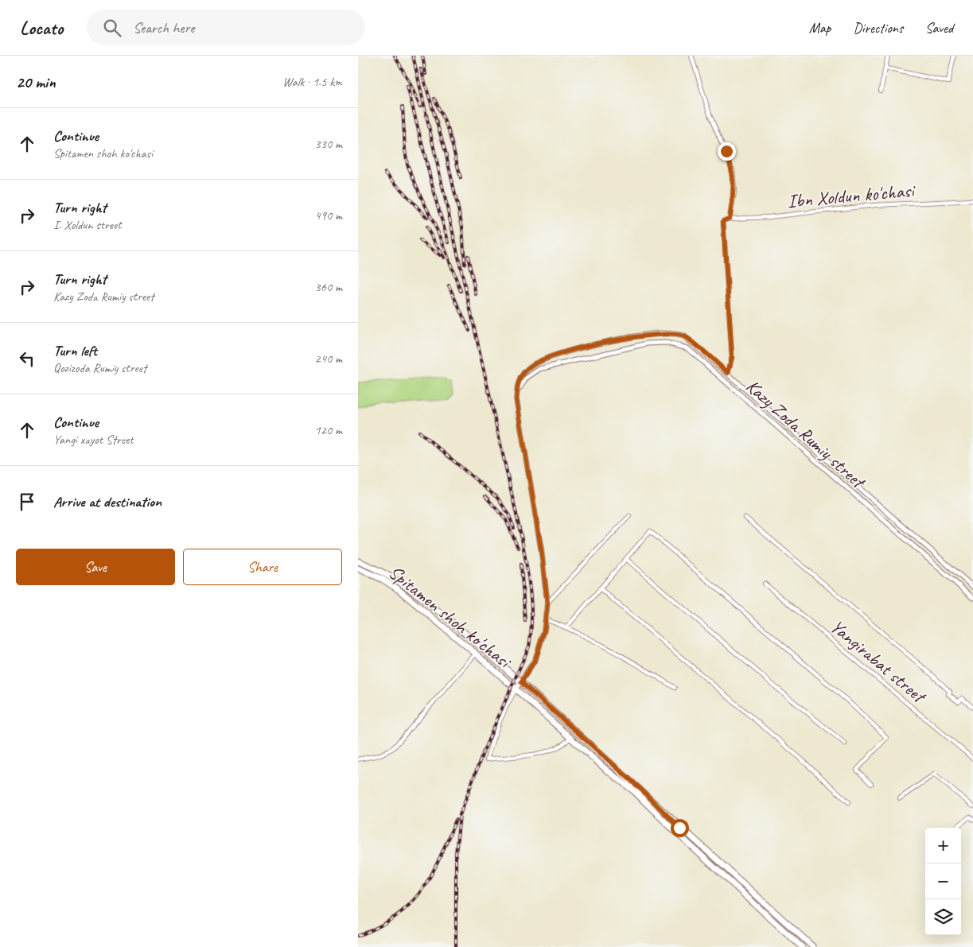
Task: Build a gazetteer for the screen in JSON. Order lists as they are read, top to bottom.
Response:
{
  "streets": {
    "main road": ["Spitamen shoh ko'chasi"],
    "street": ["Ibn Xoldun ko'chasi", "Kazy Zoda Rumiy street", "Yangirabat street"]
  },
  "page": {
    "header": "Locato",
    "search": "Search here",
    "nav": ["Map", "Directions", "Saved"],
    "heading": ["20 min", "Walk · 1.5 km"],
    "list": [
      ["Continue", "Spitamen shoh ko'chasi", "330 m"],
      ["Turn right", "I. Xoldun street", "490 m"],
      ["Turn right", "Kazy Zoda Rumiy street", "360 m"],
      ["Turn left", "Qozizoda Rumiy street", "240 m"],
      ["Continue", "Yangi xayot Street", "120 m"],
      "Arrive at destination"
    ],
    "buttons": ["Save", "Share"],
    "map_buttons": ["+", "−"]
  }
}
